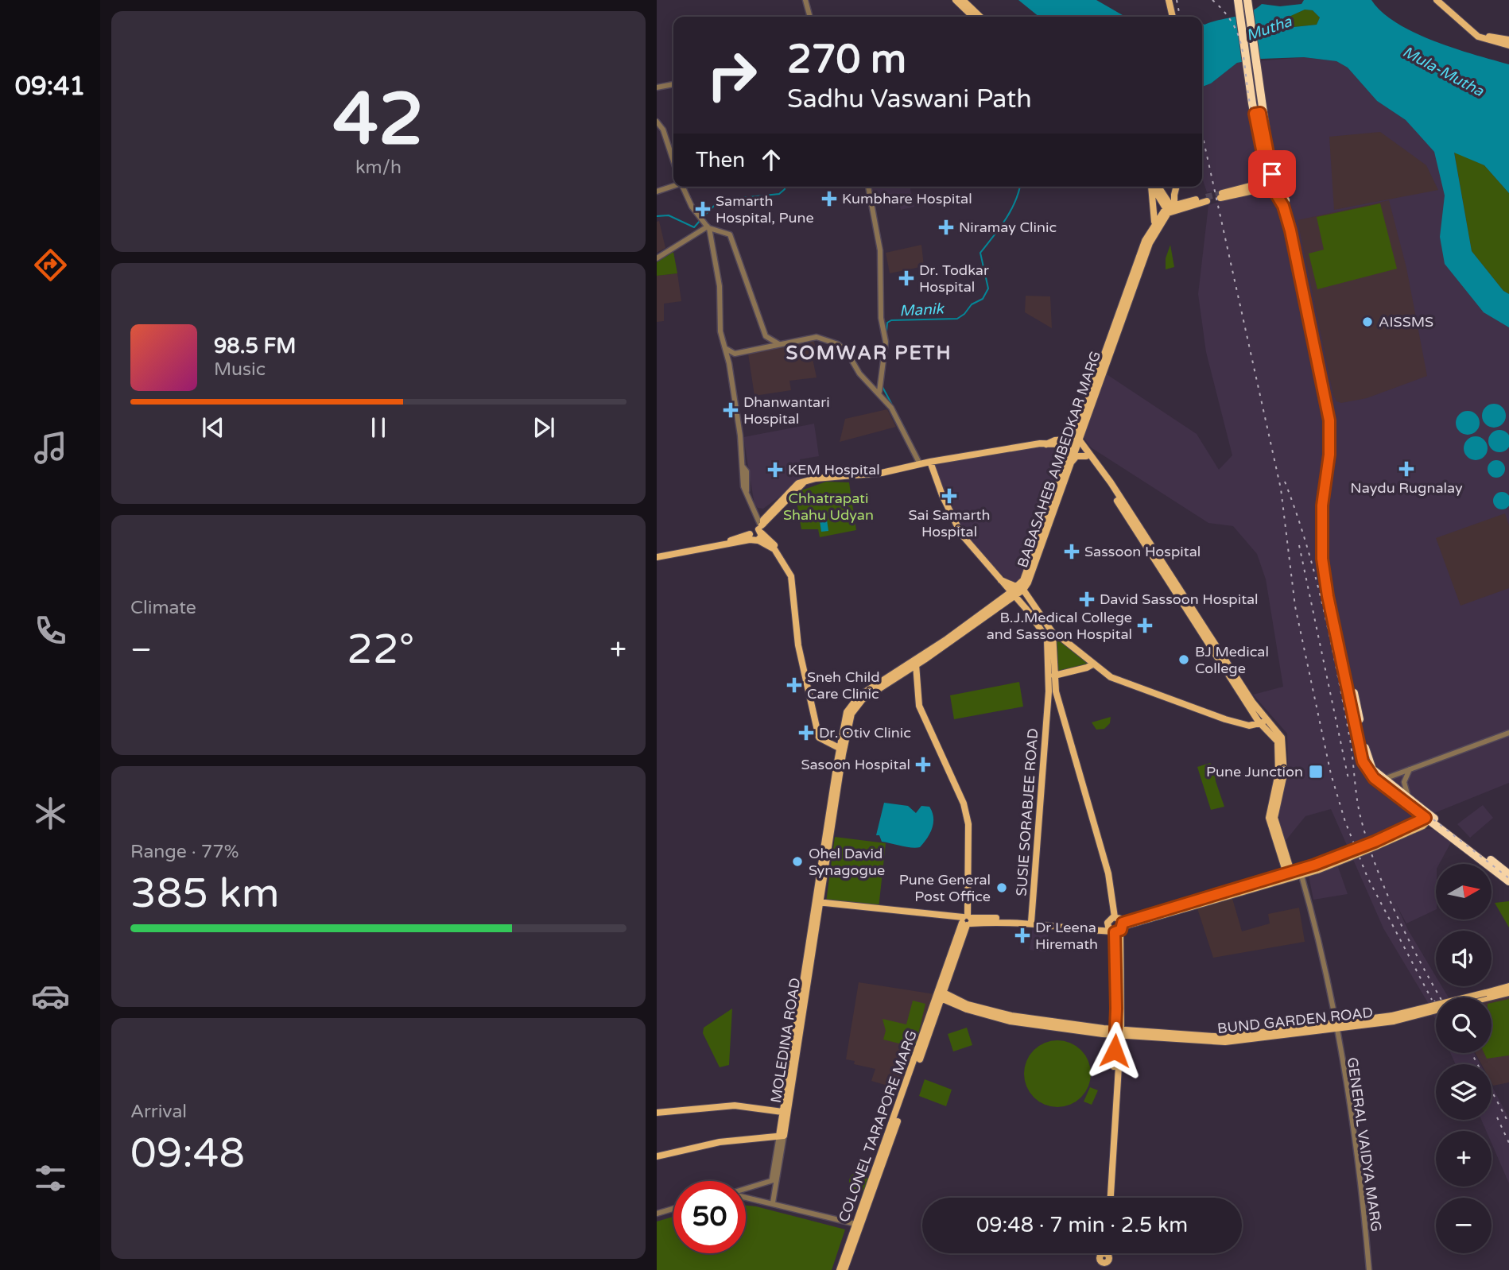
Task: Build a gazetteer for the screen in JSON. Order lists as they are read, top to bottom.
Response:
{
  "streets": {
    "main road": [
      "BABASAHEB AMBEDKAR MARG",
      "SUSIE SORABJEE ROAD",
      "BUND GARDEN ROAD",
      "MOLEDINA ROAD",
      "COLONEL TARAPORE MARG"
    ],
    "street": ["GENERAL VAIDYA MARG"]
  },
  "crossings": [
    ["BABASAHEB AMBEDKAR MARG", "MOLEDINA ROAD"],
    ["BABASAHEB AMBEDKAR MARG", "COLONEL TARAPORE MARG"],
    ["BUND GARDEN ROAD", "COLONEL TARAPORE MARG"],
    ["BUND GARDEN ROAD", "GENERAL VAIDYA MARG"]
  ],
  "districts": ["SOMWAR PETH"],
  "water": ["Mutha", "Mula-Mutha", "Manik"],
  "parks": ["Chhatrapati Shahu Udyan"],
  "places": {
    "health": [
      "Kumbhare Hospital",
      "Samarth Hospital, Pune",
      "Niramay Clinic",
      "Dr. Todkar Hospital",
      "Dhanwantari Hospital",
      "Naydu Rugnalay",
      "KEM Hospital",
      "Sai Samarth Hospital",
      "Sassoon Hospital",
      "David Sassoon Hospital",
      "B.J.Medical College and Sassoon Hospital",
      "Sneh Child Care Clinic",
      "Dr. Otiv Clinic",
      "Sasoon Hospital",
      "Dr Leena Hiremath"
    ],
    "other": [
      "AISSMS",
      "BJ Medical College",
      "Ohel David Synagogue",
      "Pune General Post Office"
    ],
    "transit": ["Pune Junction"]
  },
  "north": "right",
  "page": {
    "tabs": "09:41",
    "tile": [
      ["42", "km/h"],
      "Climate",
      ["Range · 77%", "385 km"],
      ["Arrival", "09:48"]
    ],
    "turn": ["270 m", "Sadhu Vaswani Path"],
    "then": "Then",
    "song": ["98.5 FM", "Music"],
    "heat": ["−", "22°", "+"],
    "map_buttons": ["+", "−"],
    "limit": "50",
    "trip": "09:48 · 7 min · 2.5 km"
  }
}
